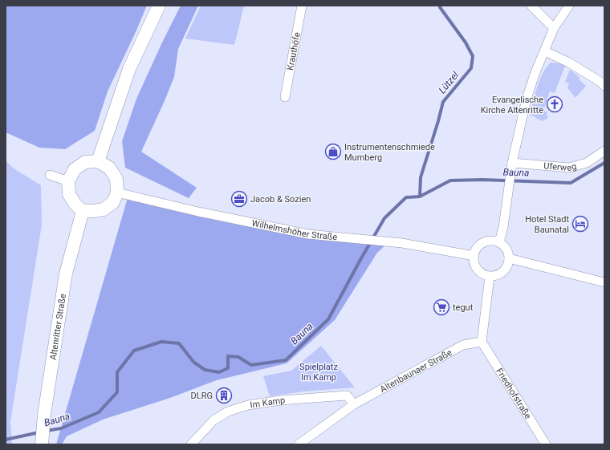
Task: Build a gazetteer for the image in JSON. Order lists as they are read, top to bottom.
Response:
{
  "streets": {
    "main road": ["Altenritter Straße"],
    "street": [
      "Krauthöfe",
      "Uferweg",
      "Wilhelmshöher Straße",
      "Altenbaunaer Straße",
      "Friedhofstraße",
      "Im Kamp"
    ]
  },
  "crossings": [
    ["Wilhelmshöher Straße", "Altenritter Straße"],
    ["Altenbaunaer Straße", "Friedhofstraße"],
    ["Altenbaunaer Straße", "Im Kamp"]
  ],
  "water": ["Lützel", "Bauna"],
  "parks": ["Spielplatz Im Kamp"],
  "places": {
    "church": ["Evangelische Kirche Altenritte"],
    "shop": ["Instrumentenschmiede Mumberg"],
    "office": ["Jacob & Sozien"],
    "hotel": ["Hotel Stadt Baunatal"],
    "supermarket": ["tegut"],
    "building": ["DLRG"]
  }
}
